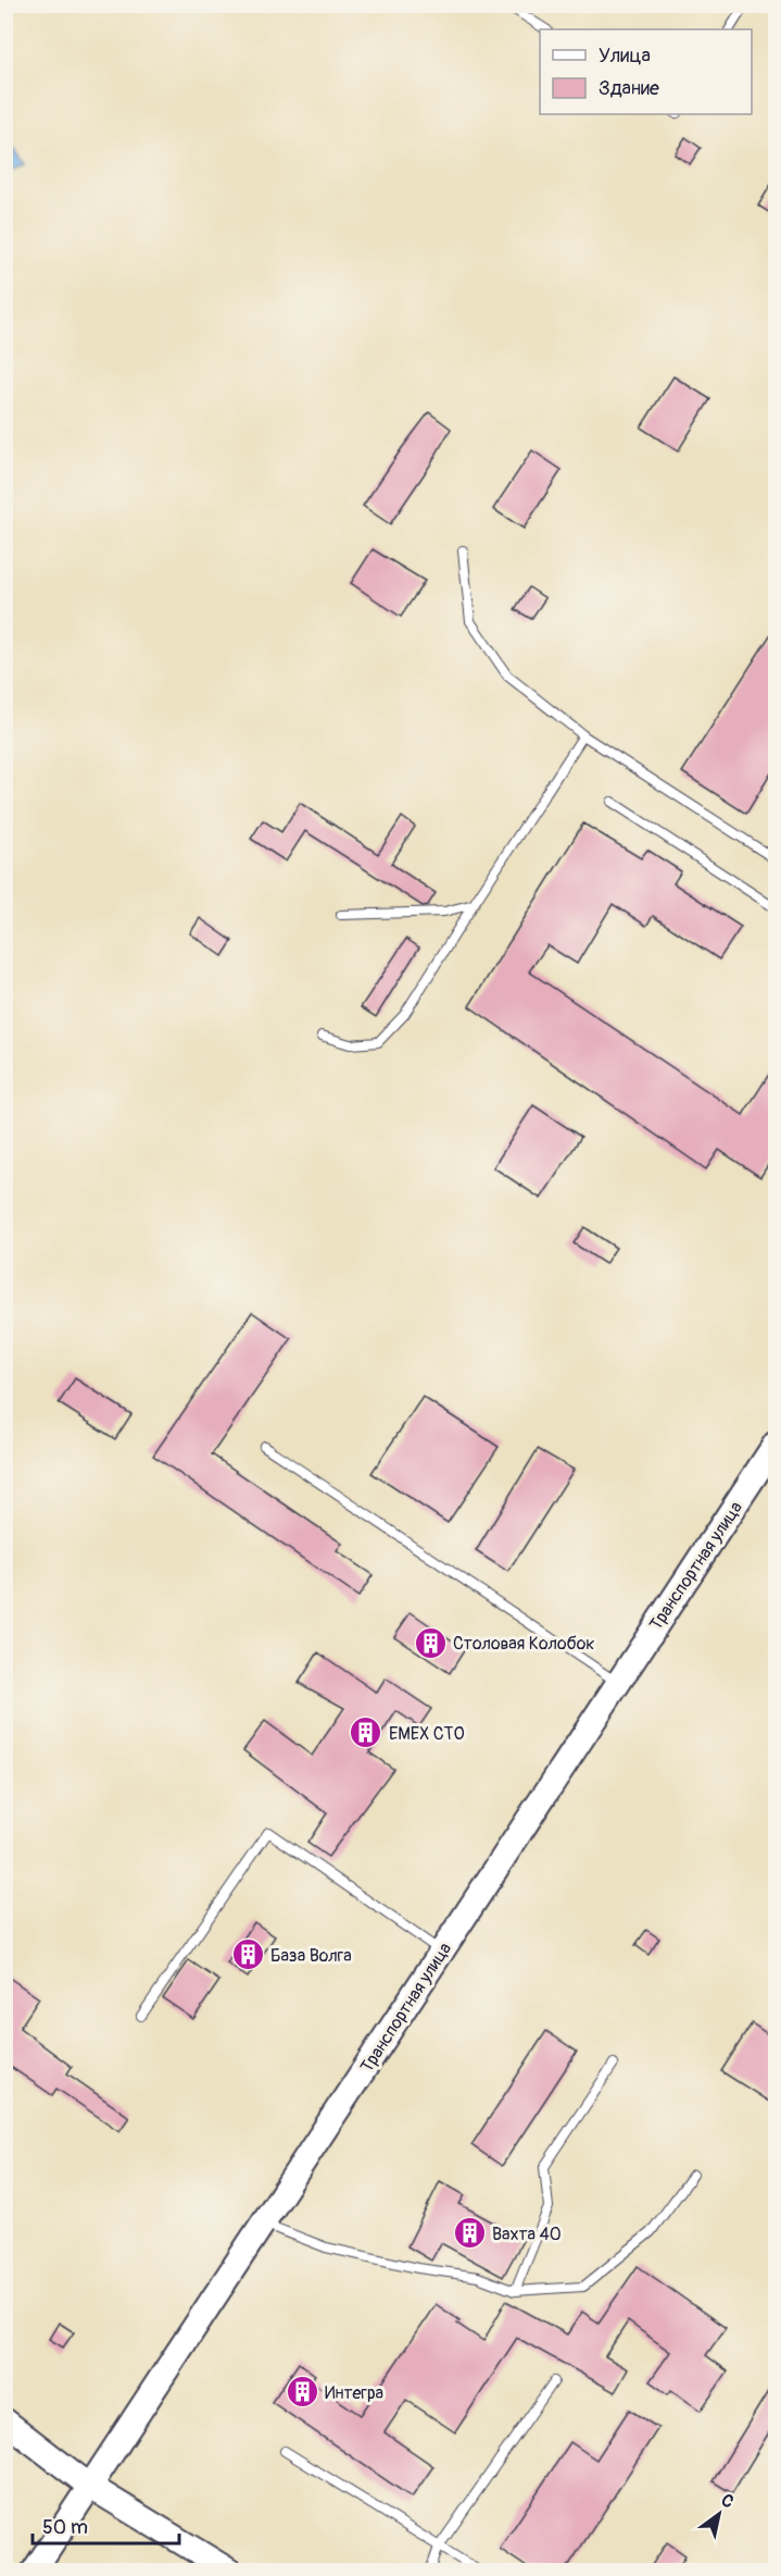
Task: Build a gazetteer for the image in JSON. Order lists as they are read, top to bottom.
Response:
{
  "streets": {
    "street": ["Транспортная улица"]
  },
  "places": {
    "building": [
      "Столовая Колобок",
      "EMEX СТО",
      "База Волга",
      "Вахта 40",
      "Интегра"
    ]
  },
  "legend": ["Улица", "Здание"],
  "scale_bar": "50 m",
  "north": "top right"
}
